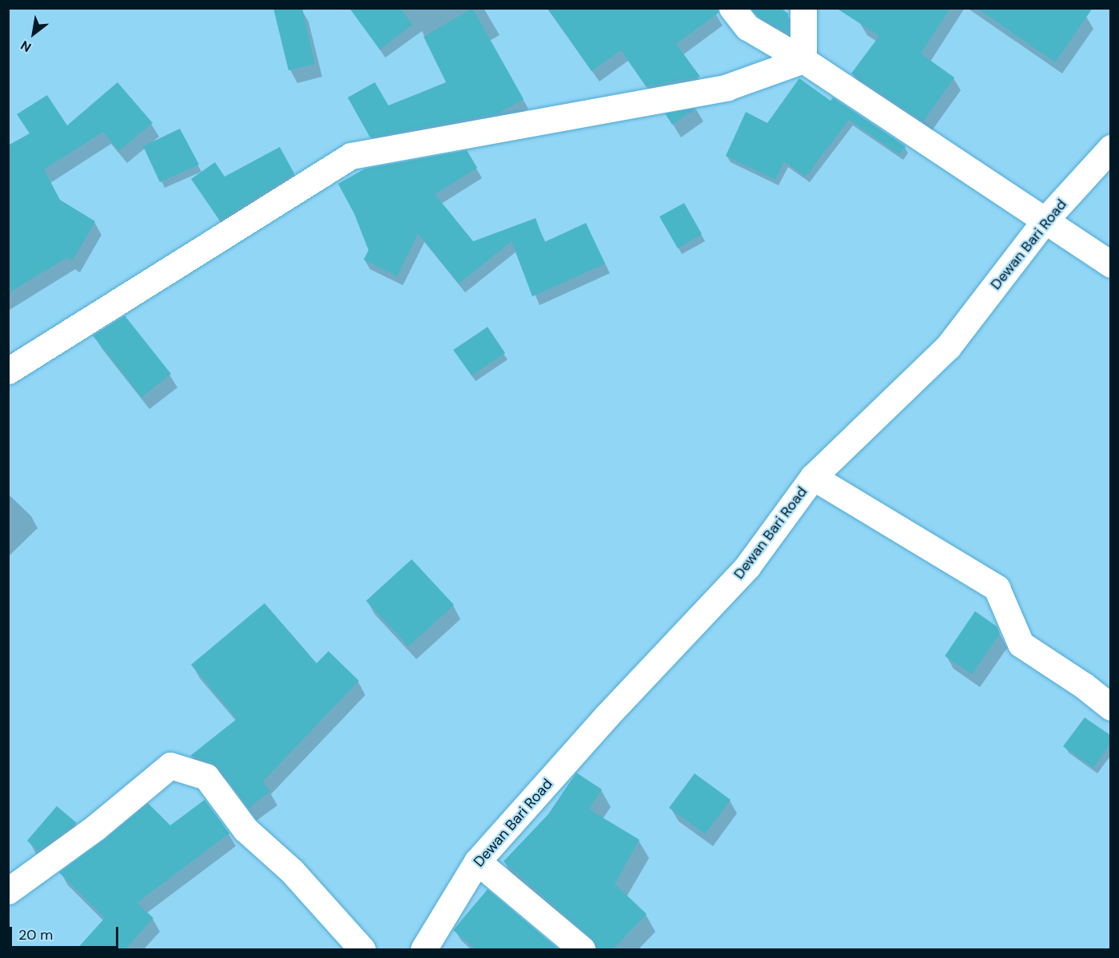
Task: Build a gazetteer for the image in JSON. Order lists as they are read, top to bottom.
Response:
{
  "streets": {
    "street": ["Dewan Bari Road"]
  },
  "scale_bar": "20 m",
  "north": "bottom left"
}
